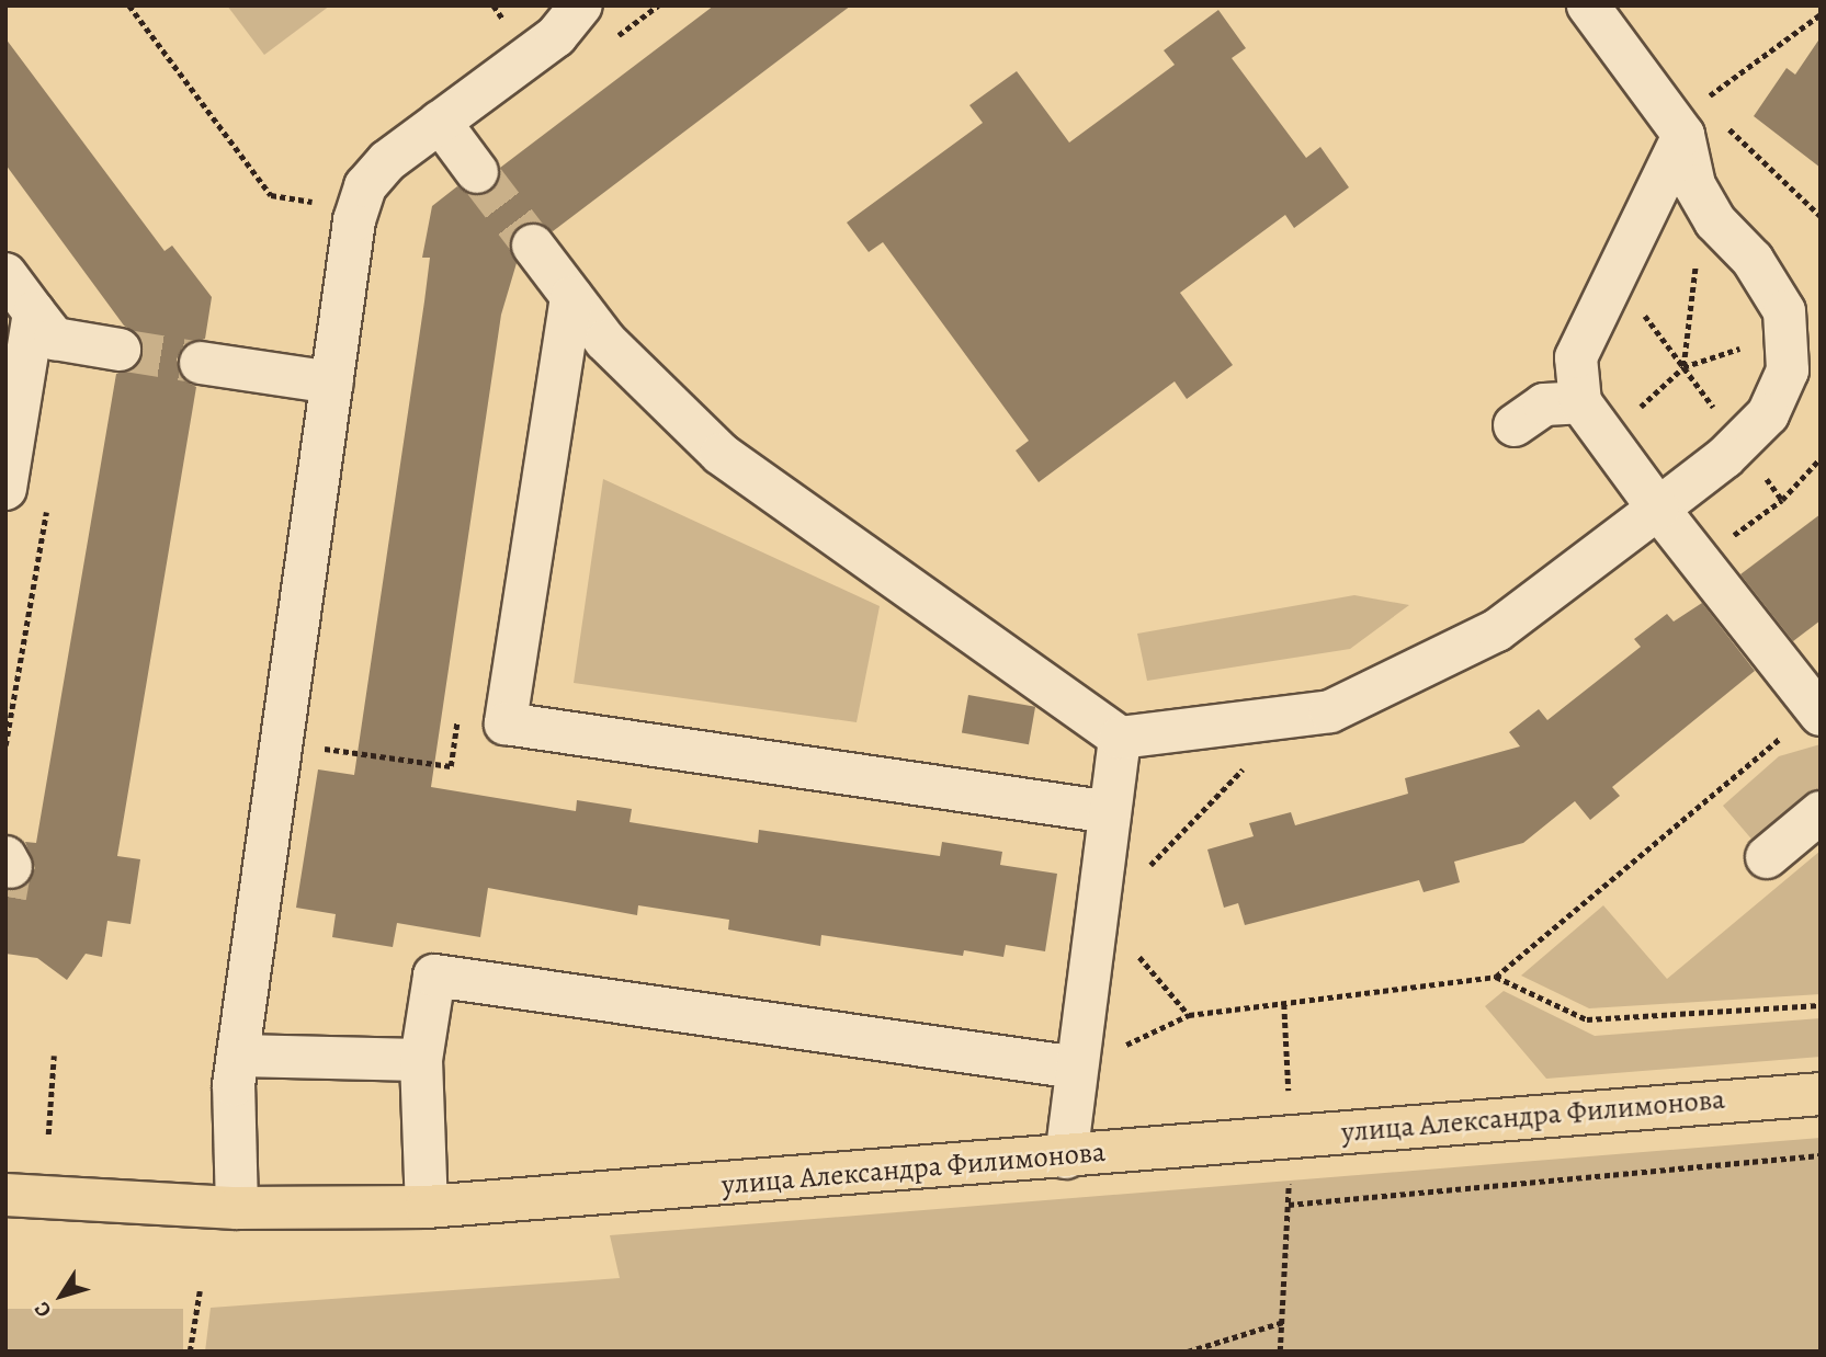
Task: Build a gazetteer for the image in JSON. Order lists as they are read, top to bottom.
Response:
{
  "streets": {
    "main road": ["улица Александра Филимонова"]
  },
  "north": "bottom left"
}
